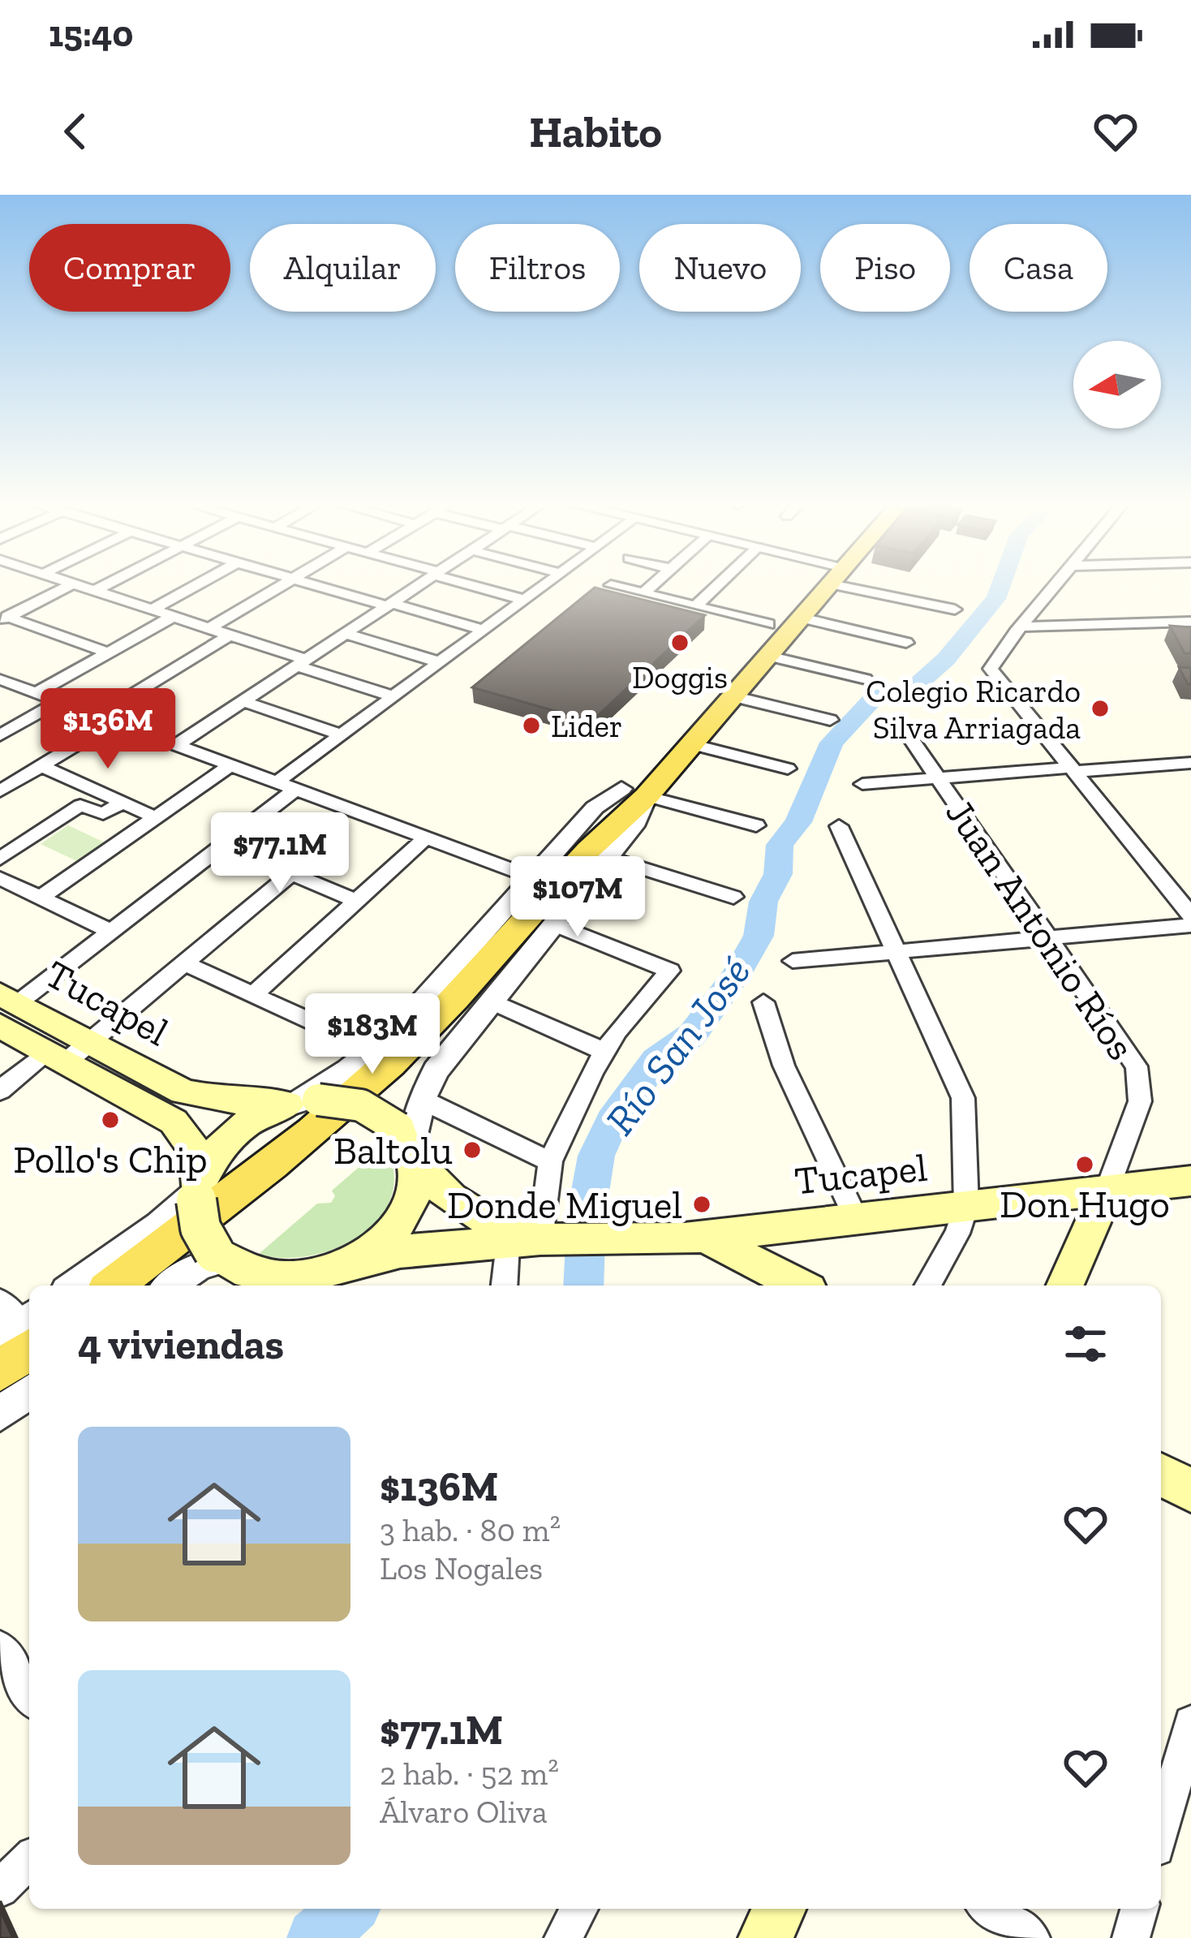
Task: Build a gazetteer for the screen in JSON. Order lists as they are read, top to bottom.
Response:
{
  "streets": {
    "main road": ["Juan Antonio Ríos", "Tucapel"]
  },
  "crossings": [
    ["Juan Antonio Ríos", "Tucapel"]
  ],
  "water": ["Río San José"],
  "places": [
    "Doggis",
    "Colegio Ricardo Silva Arriagada",
    "Lider",
    "Pollo's Chip",
    "Baltolu",
    "Don Hugo",
    "Donde Miguel"
  ],
  "north": "left",
  "page": {
    "status": "15:40",
    "header": "Habito",
    "chip": [
      "Comprar",
      "Alquilar",
      "Filtros",
      "Nuevo",
      "Piso",
      "Casa"
    ],
    "price": [
      "$136M",
      "$77.1M",
      "$107M",
      "$183M"
    ],
    "heading": "4 viviendas",
    "list": [
      {
        "name": "$136M",
        "note": "3 hab. · 80 m² · Los Nogales"
      },
      {
        "name": "$77.1M",
        "note": "2 hab. · 52 m² · Álvaro Oliva"
      }
    ]
  }
}
